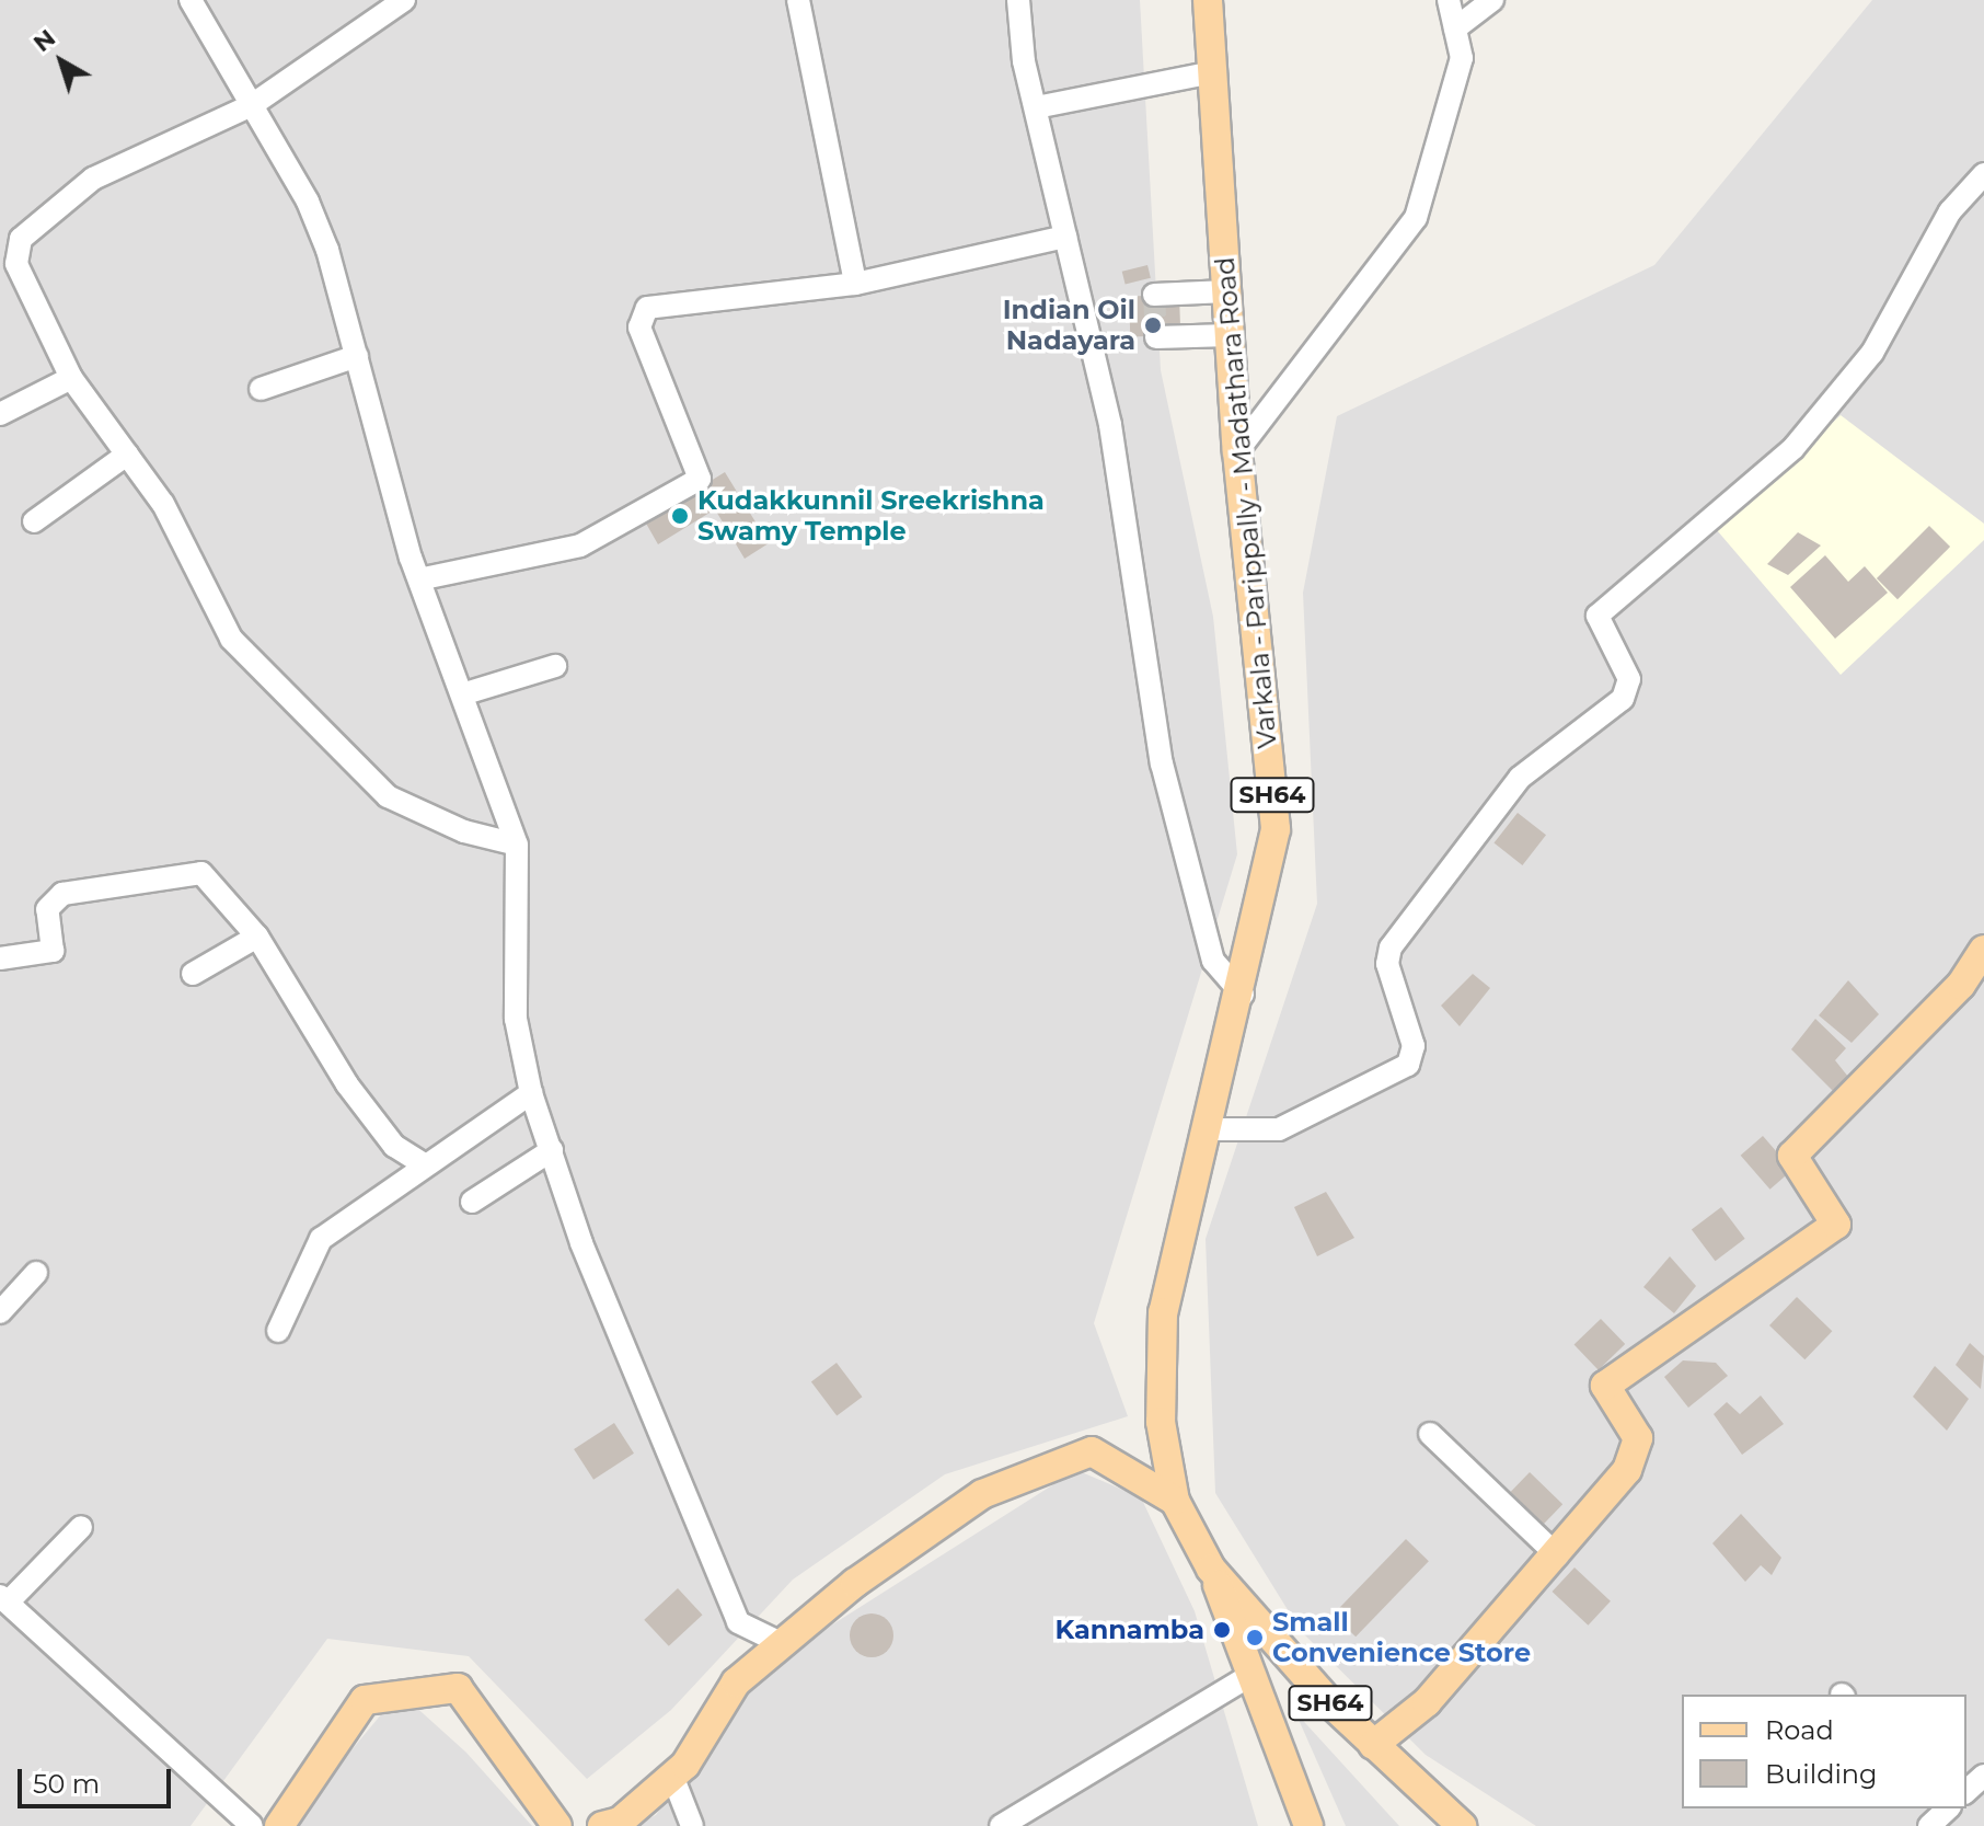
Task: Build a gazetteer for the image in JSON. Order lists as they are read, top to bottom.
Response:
{
  "streets": {
    "main road": ["Varkala - Parippally - Madathara Road", "SH64"]
  },
  "places": [
    "Indian Oil Nadayara",
    "Kudakkunnil Sreekrishna Swamy Temple",
    "Kannamba",
    "Small Convenience Store"
  ],
  "legend": ["Road", "Building"],
  "scale_bar": "50 m",
  "north": "top left"
}
